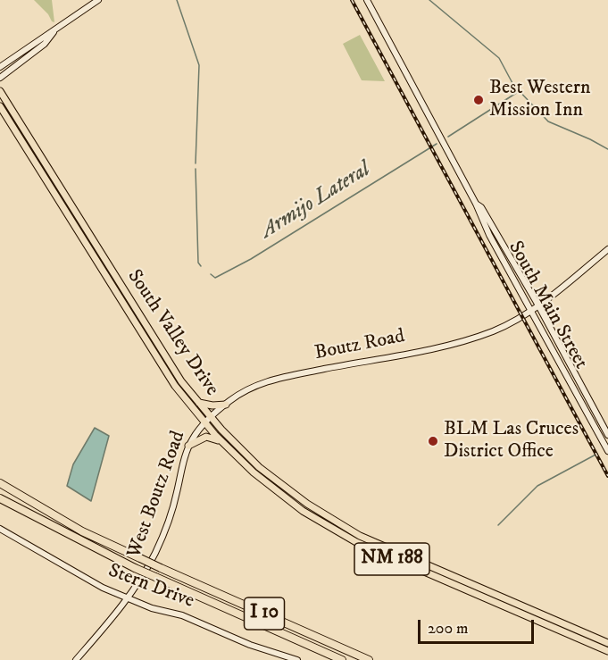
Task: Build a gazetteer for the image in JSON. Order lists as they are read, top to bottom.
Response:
{
  "streets": {
    "highway": ["I 10"],
    "main road": [
      "South Main Street",
      "South Valley Drive",
      "Boutz Road",
      "West Boutz Road",
      "NM 188",
      "Stern Drive"
    ]
  },
  "crossings": [
    ["South Main Street", "Boutz Road"],
    ["South Valley Drive", "Boutz Road"],
    ["South Valley Drive", "West Boutz Road"],
    ["Boutz Road", "West Boutz Road"],
    ["West Boutz Road", "Stern Drive"]
  ],
  "water": ["Armijo Lateral"],
  "places": ["Best Western Mission Inn", "BLM Las Cruces District Office"],
  "scale_bar": "200 m"
}
